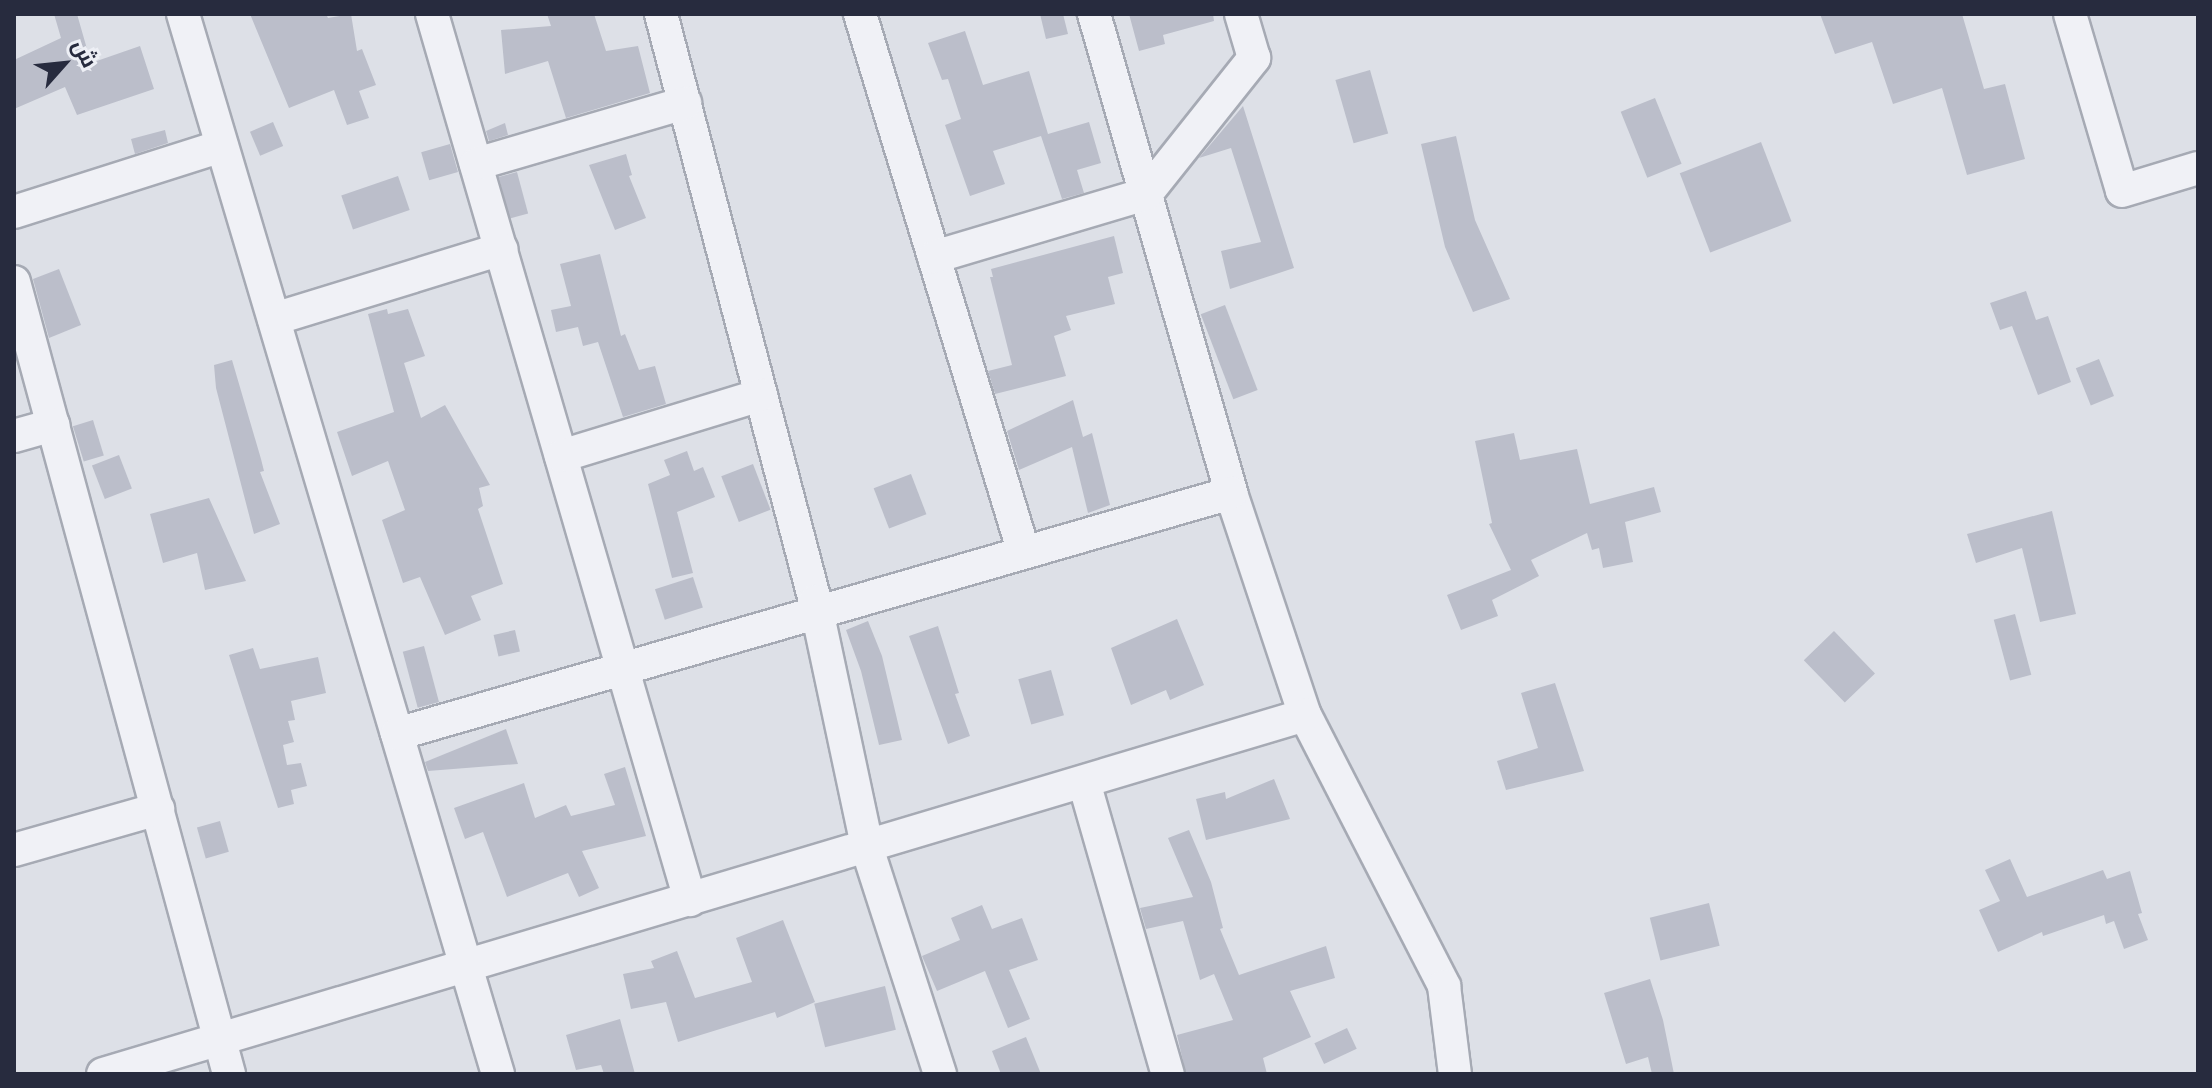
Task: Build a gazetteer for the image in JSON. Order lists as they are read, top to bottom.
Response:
{
  "north": "top right"
}
